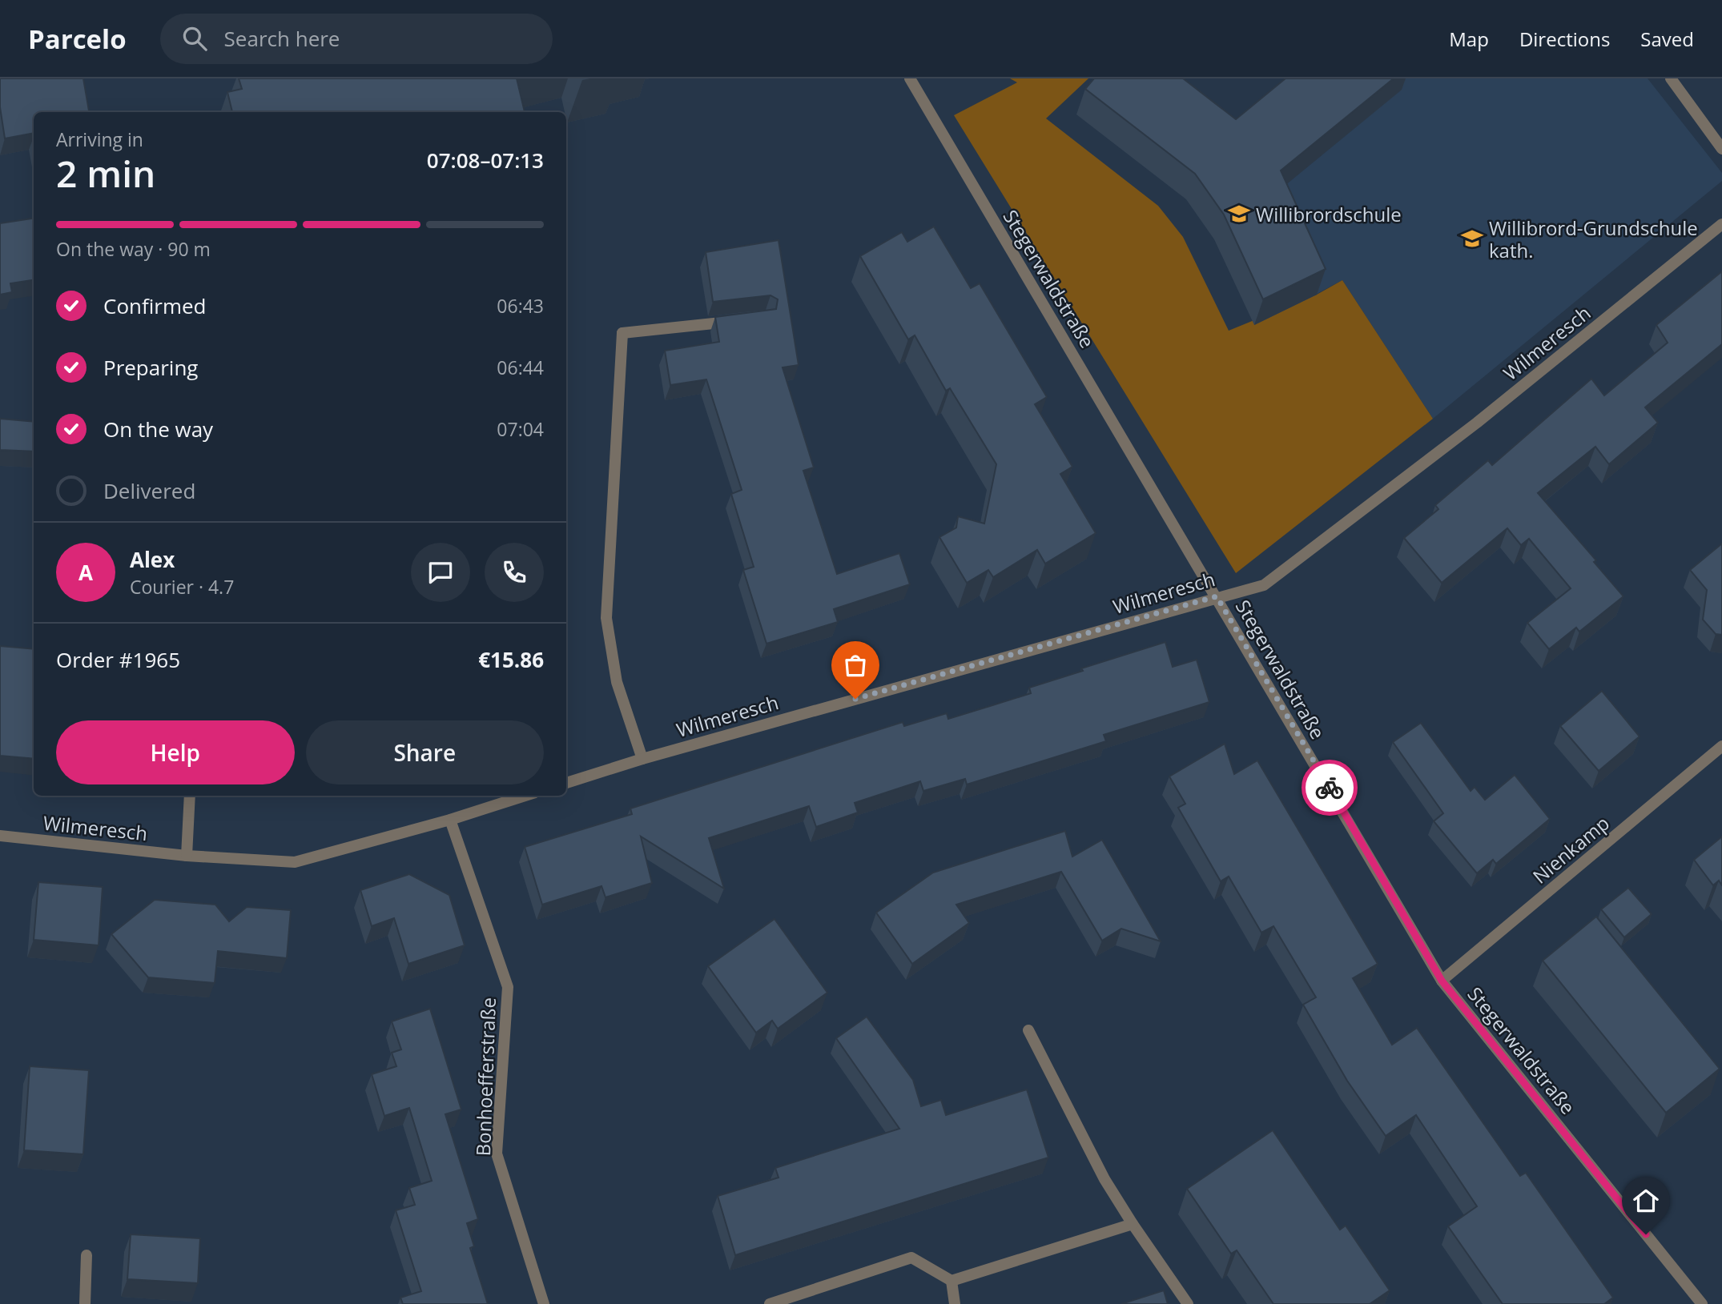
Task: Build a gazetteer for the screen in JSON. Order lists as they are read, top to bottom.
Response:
{
  "streets": {
    "street": [
      "Stegerwaldstraße",
      "Wilmeresch",
      "Nienkamp",
      "Bonhoefferstraße"
    ]
  },
  "crossings": [
    ["Stegerwaldstraße", "Wilmeresch"],
    ["Stegerwaldstraße", "Nienkamp"],
    ["Wilmeresch", "Bonhoefferstraße"]
  ],
  "places": {
    "school or university": ["Willibrordschule", "Willibrord-Grundschule kath."]
  },
  "page": {
    "header": "Parcelo",
    "search": "Search here",
    "nav": ["Map", "Directions", "Saved"],
    "heading": ["2 min", "Arriving in", "07:08–07:13"],
    "panel": [
      "Alex",
      "Courier · 4.7",
      "Order #1965",
      "€15.86"
    ],
    "bar": "On the way · 90 m",
    "list": [
      ["Confirmed", "06:43"],
      ["Preparing", "06:44"],
      ["On the way", "07:04"],
      "Delivered"
    ],
    "round": "A",
    "buttons": ["Help", "Share"]
  }
}
